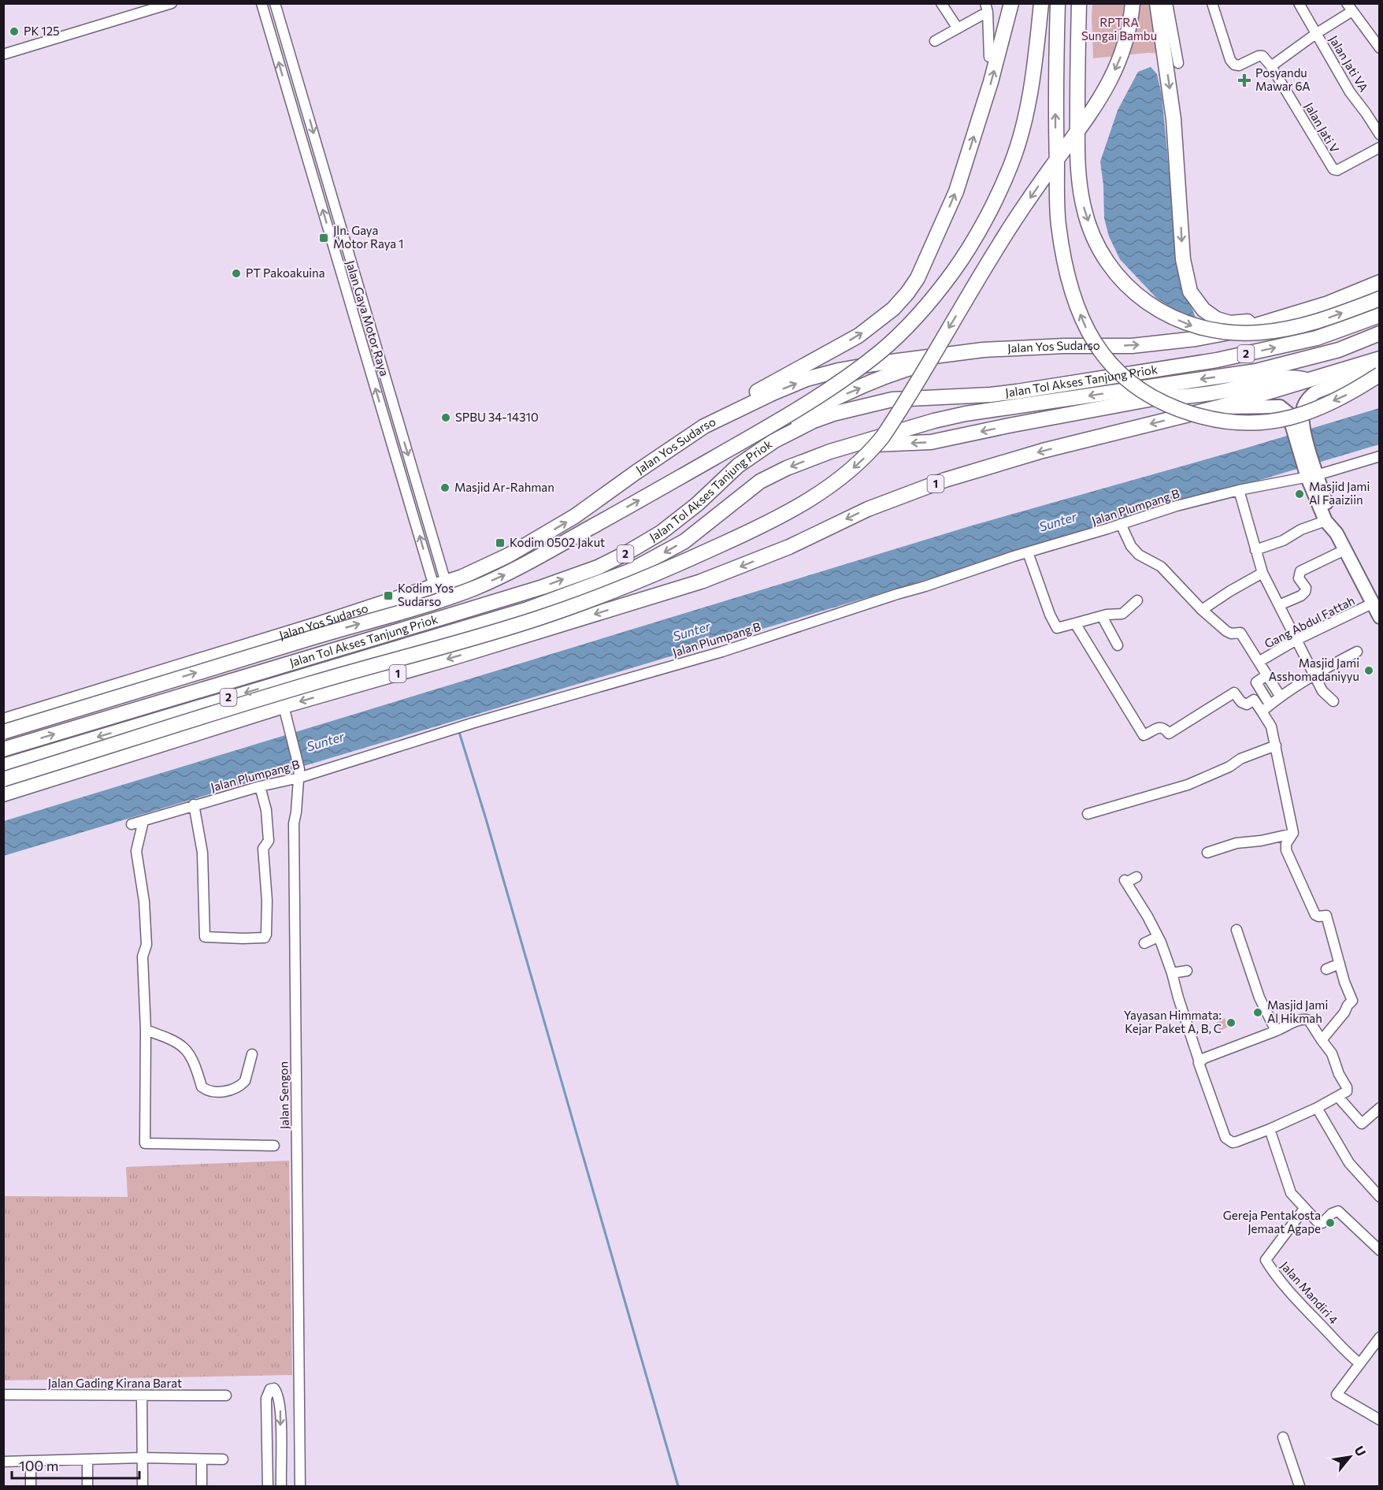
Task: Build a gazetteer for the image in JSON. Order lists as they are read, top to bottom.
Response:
{
  "streets": {
    "highway": [
      "Jalan Yos Sudarso",
      "2",
      "Jalan Tol Akses Tanjung Priok",
      "1"
    ],
    "street": [
      "Jalan Jati VA",
      "Jalan Jati V",
      "Jalan Gaya Motor Raya",
      "Jalan Plumpang B",
      "Gang Abdul Fattah",
      "Jalan Sengon",
      "Jalan Mandiri 4",
      "Jalan Gading Kirana Barat"
    ]
  },
  "crossings": [
    ["Jalan Gaya Motor Raya", "Jalan Yos Sudarso"],
    ["1", "Jalan Sengon"],
    ["Jalan Plumpang B", "Jalan Sengon"]
  ],
  "water": ["Sunter"],
  "parks": ["RPTRA Sungai Bambu"],
  "places": {
    "other": [
      "PK 125",
      "PT Pakoakuina",
      "SPBU 34-14310",
      "Masjid Ar-Rahman",
      "Masjid Jami Al Faaiziin",
      "Masjid Jami Asshomadaniyyu",
      "Masjid Jami Al Hikmah",
      "Yayasan Himmata: Kejar Paket A, B, C",
      "Gereja Pentakosta Jemaat Agape"
    ],
    "health": ["Posyandu Mawar 6A"],
    "transit": ["Jln. Gaya Motor Raya 1", "Kodim 0502 Jakut", "Kodim Yos Sudarso"]
  },
  "scale_bar": "100 m",
  "north": "top right"
}
